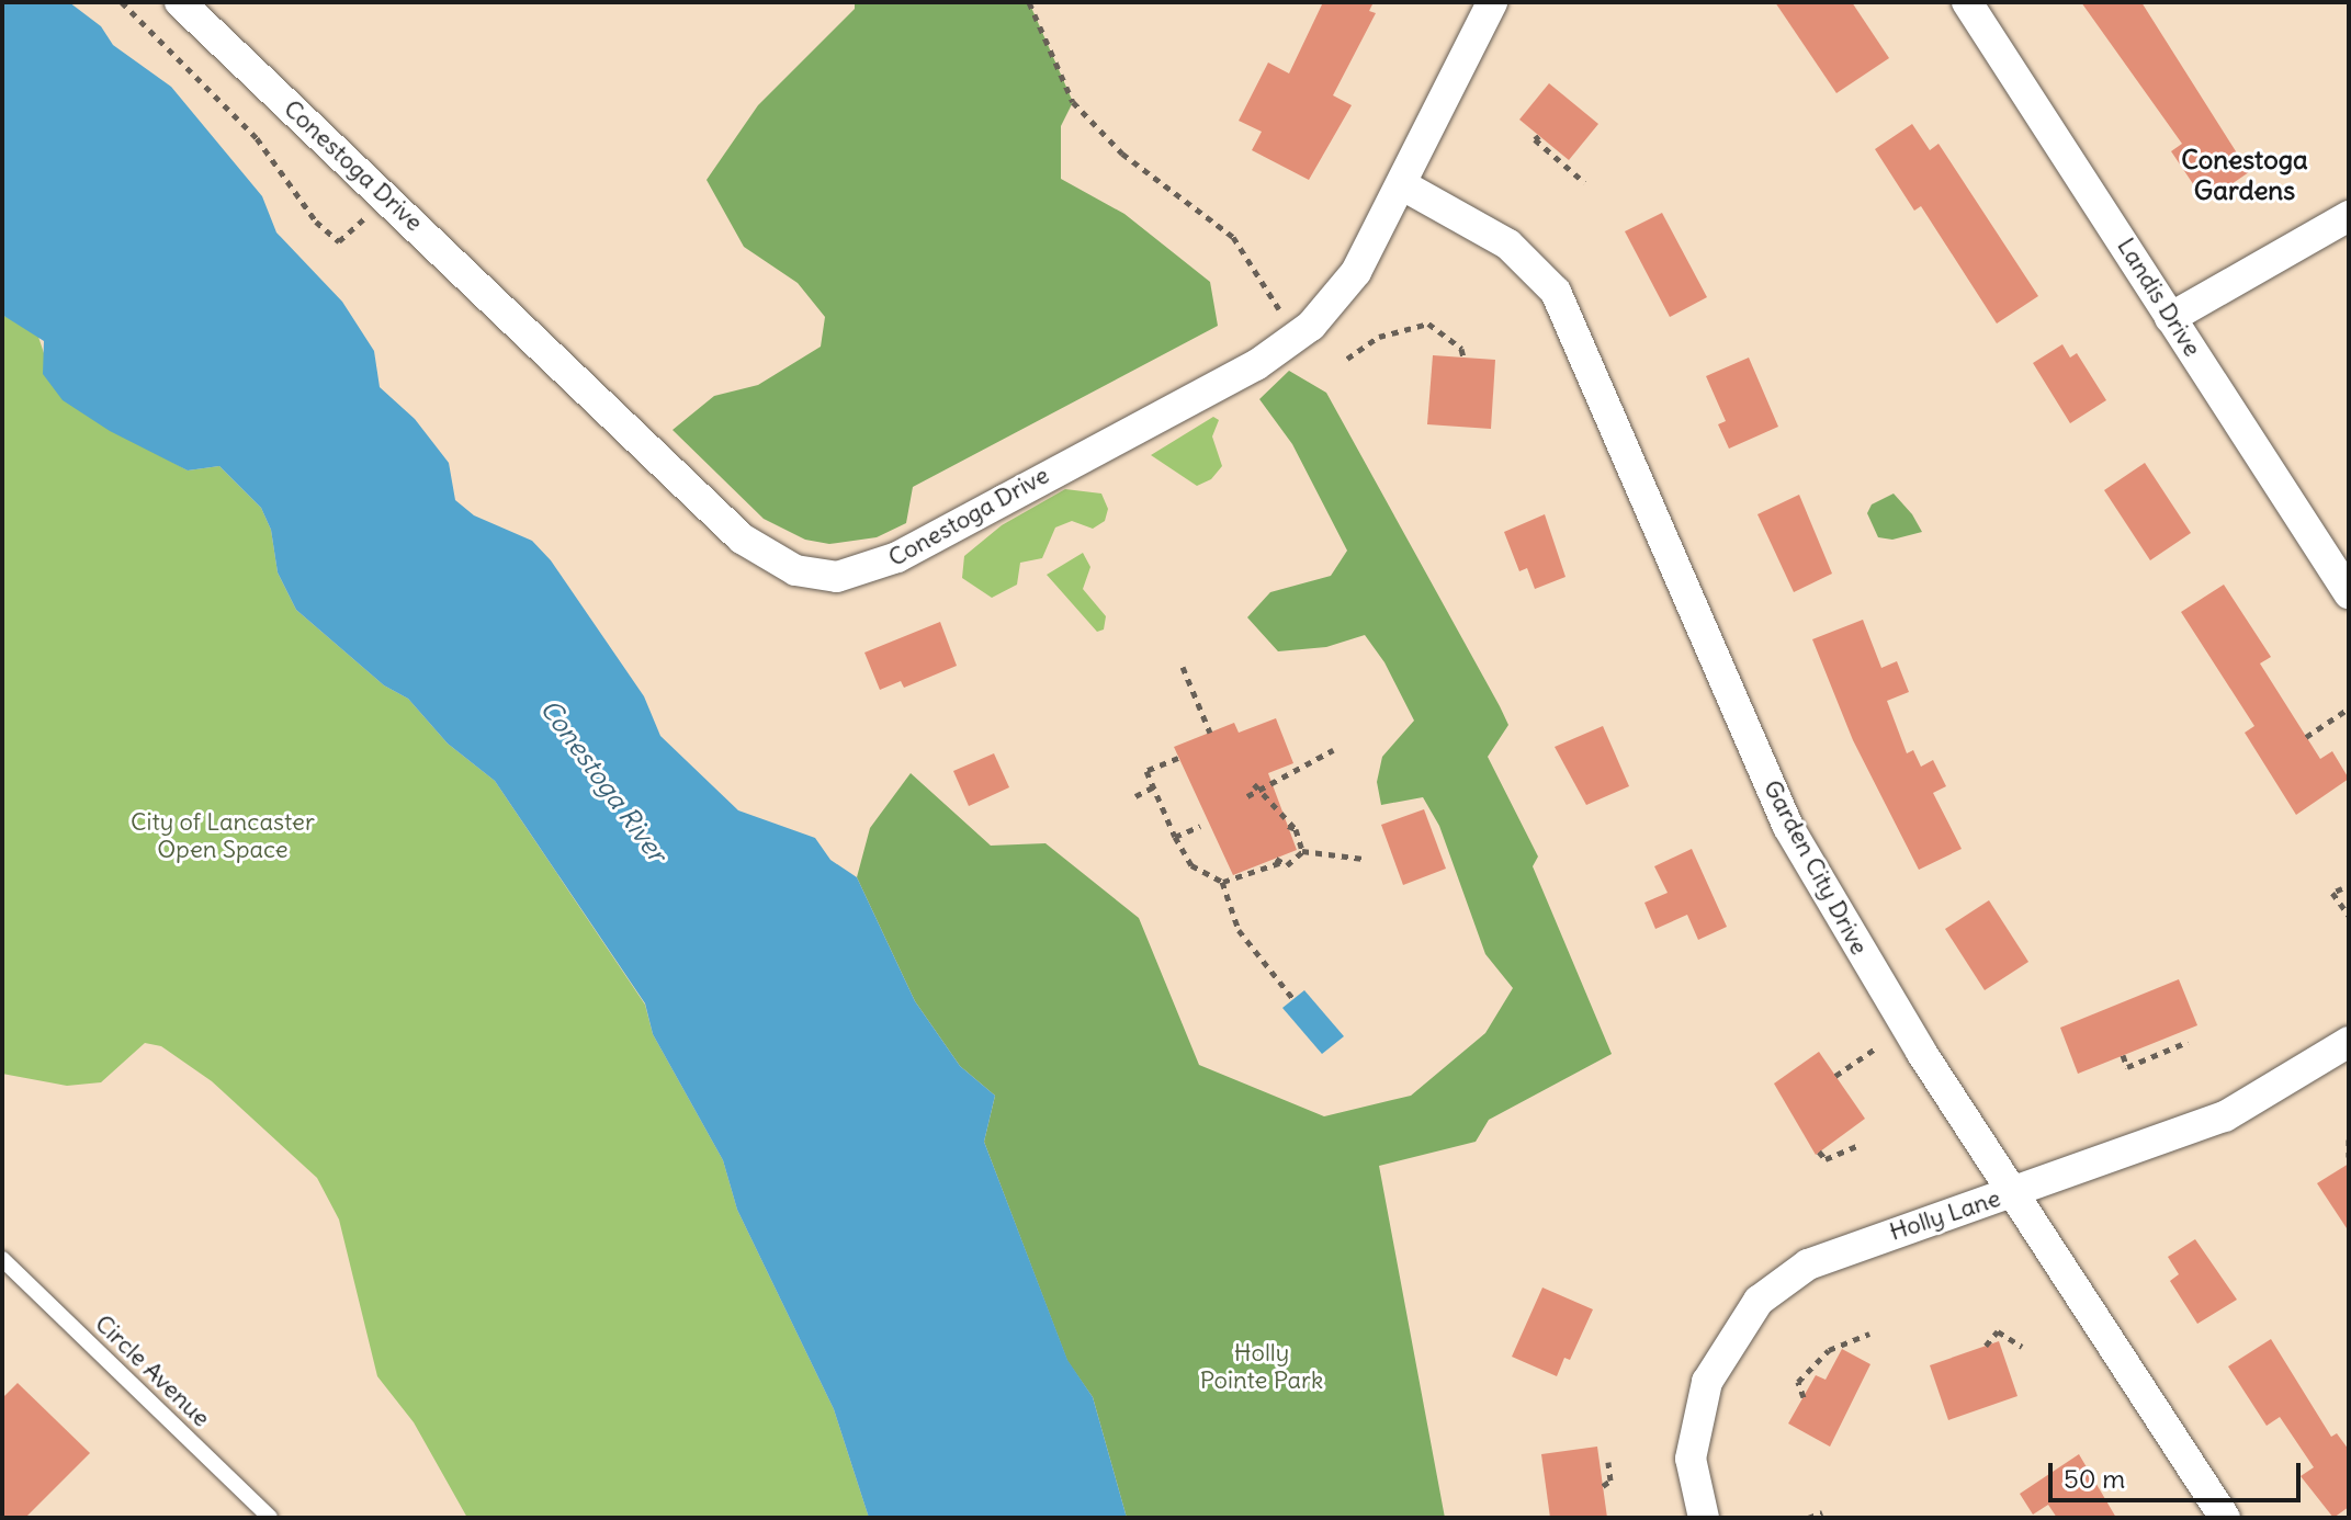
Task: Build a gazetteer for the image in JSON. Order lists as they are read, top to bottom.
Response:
{
  "streets": {
    "street": [
      "Conestoga Drive",
      "Landis Drive",
      "Garden City Drive",
      "Holly Lane"
    ],
    "lane": ["Circle Avenue"]
  },
  "crossings": [
    ["Conestoga Drive", "Garden City Drive"],
    ["Garden City Drive", "Holly Lane"]
  ],
  "districts": ["Conestoga Gardens"],
  "water": ["Conestoga River"],
  "parks": ["City of Lancaster Open Space", "Holly Pointe Park"],
  "scale_bar": "50 m"
}
